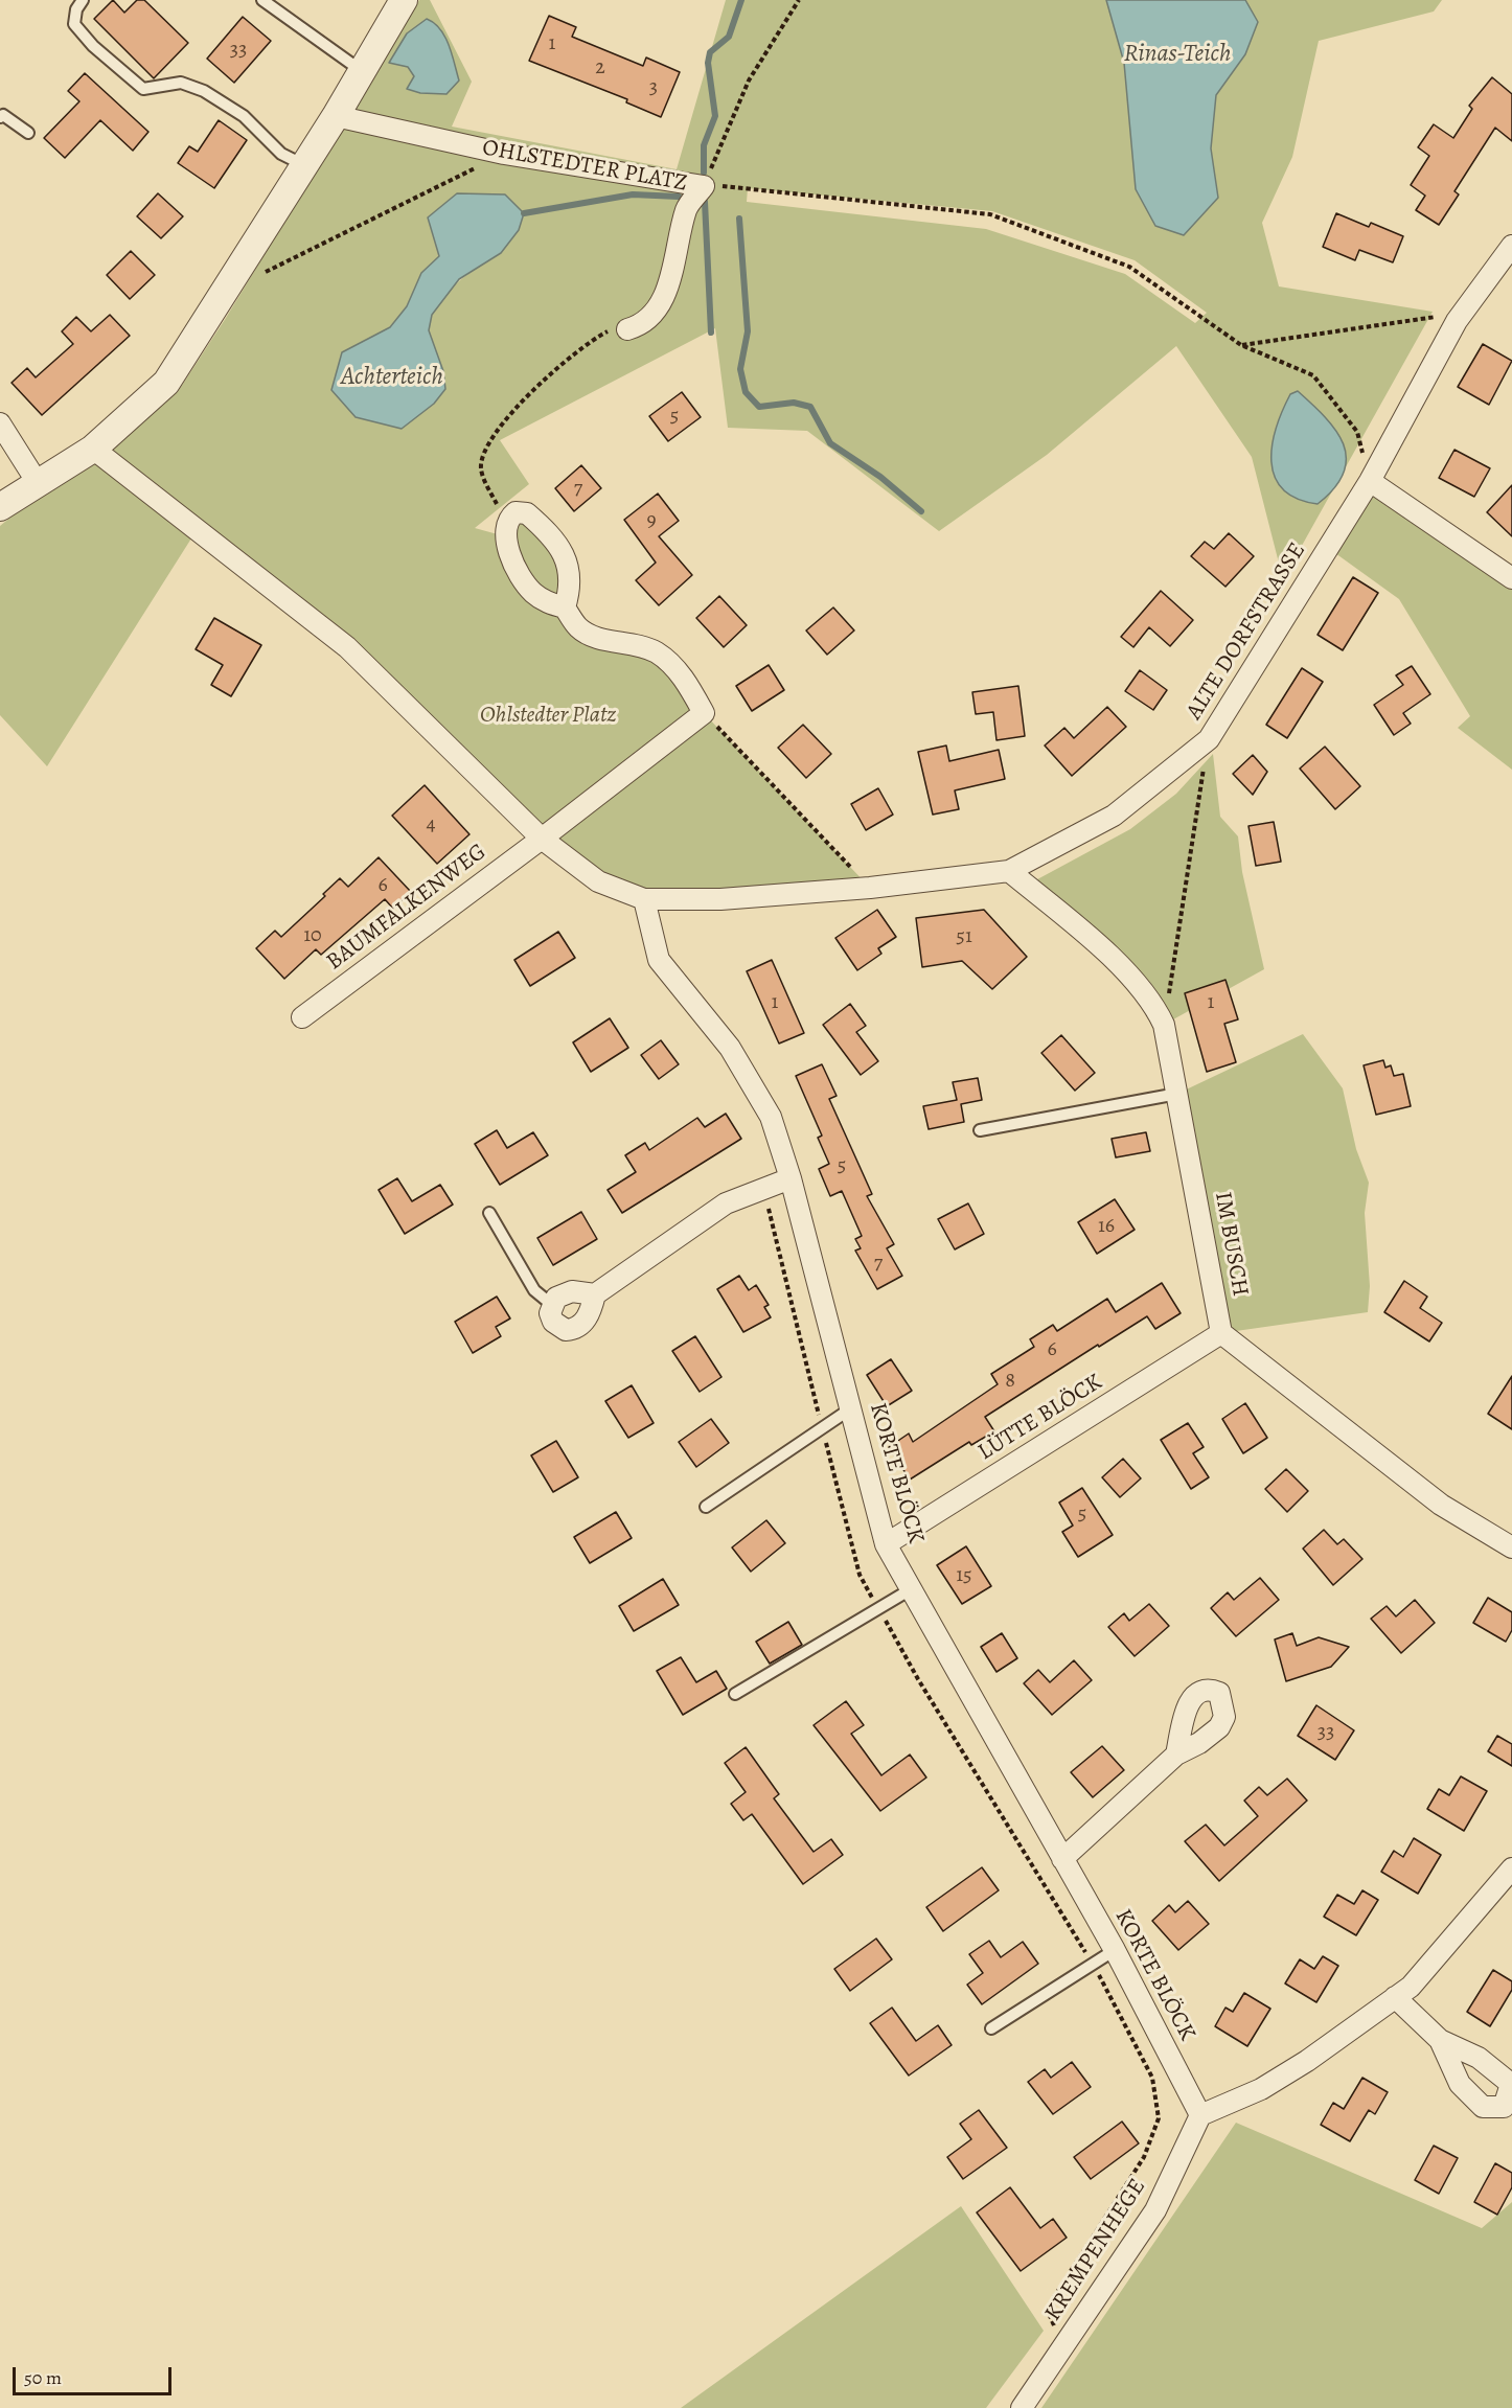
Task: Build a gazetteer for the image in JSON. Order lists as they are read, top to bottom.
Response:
{
  "streets": {
    "street": [
      "OHLSTEDTER PLATZ",
      "ALTE DORFSTRASSE",
      "BAUMFALKENWEG",
      "IM BUSCH",
      "LÜTTE BLÖCK",
      "KORTE BLÖCK",
      "KREMPENHEGE"
    ]
  },
  "crossings": [
    ["ALTE DORFSTRASSE", "IM BUSCH"],
    ["IM BUSCH", "LÜTTE BLÖCK"],
    ["LÜTTE BLÖCK", "KORTE BLÖCK"],
    ["KORTE BLÖCK", "KREMPENHEGE"]
  ],
  "water": ["Rinas-Teich", "Achterteich"],
  "parks": ["Ohlstedter Platz"],
  "house_numbers": [
    "1",
    "33",
    "2",
    "3",
    "5",
    "7",
    "9",
    "4",
    "6",
    "10",
    "51",
    "1",
    "1",
    "5",
    "16",
    "7",
    "6",
    "8",
    "5",
    "15",
    "33"
  ],
  "scale_bar": "50 m"
}
